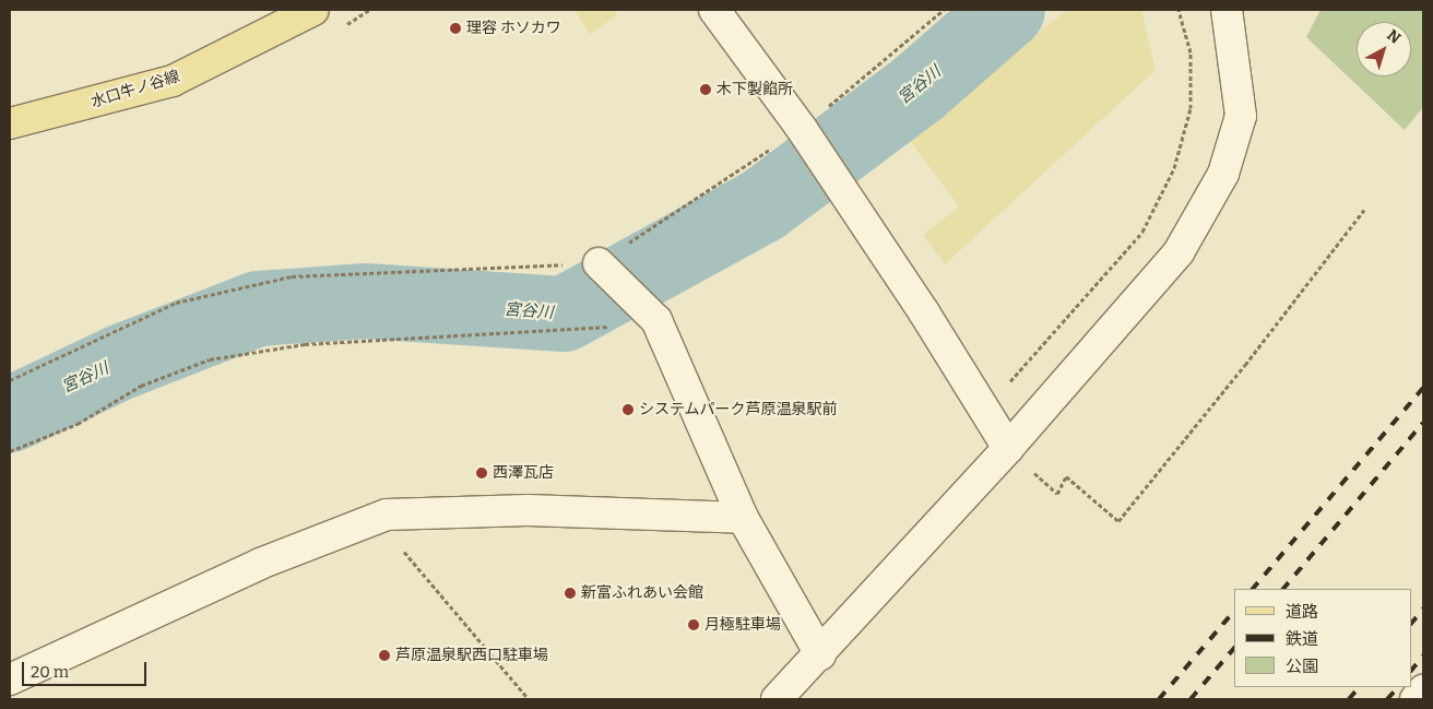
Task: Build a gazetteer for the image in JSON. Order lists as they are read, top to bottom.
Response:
{
  "streets": {
    "main road": ["水口牛ノ谷線"]
  },
  "water": ["宮谷川"],
  "places": [
    "理容 ホソカワ",
    "木下製餡所",
    "システムパーク芦原温泉駅前",
    "西澤瓦店",
    "新富ふれあい会館",
    "月極駐車場",
    "芦原温泉駅西口駐車場"
  ],
  "legend": ["道路", "鉄道", "公園"],
  "scale_bar": "20 m",
  "north": "top right"
}
